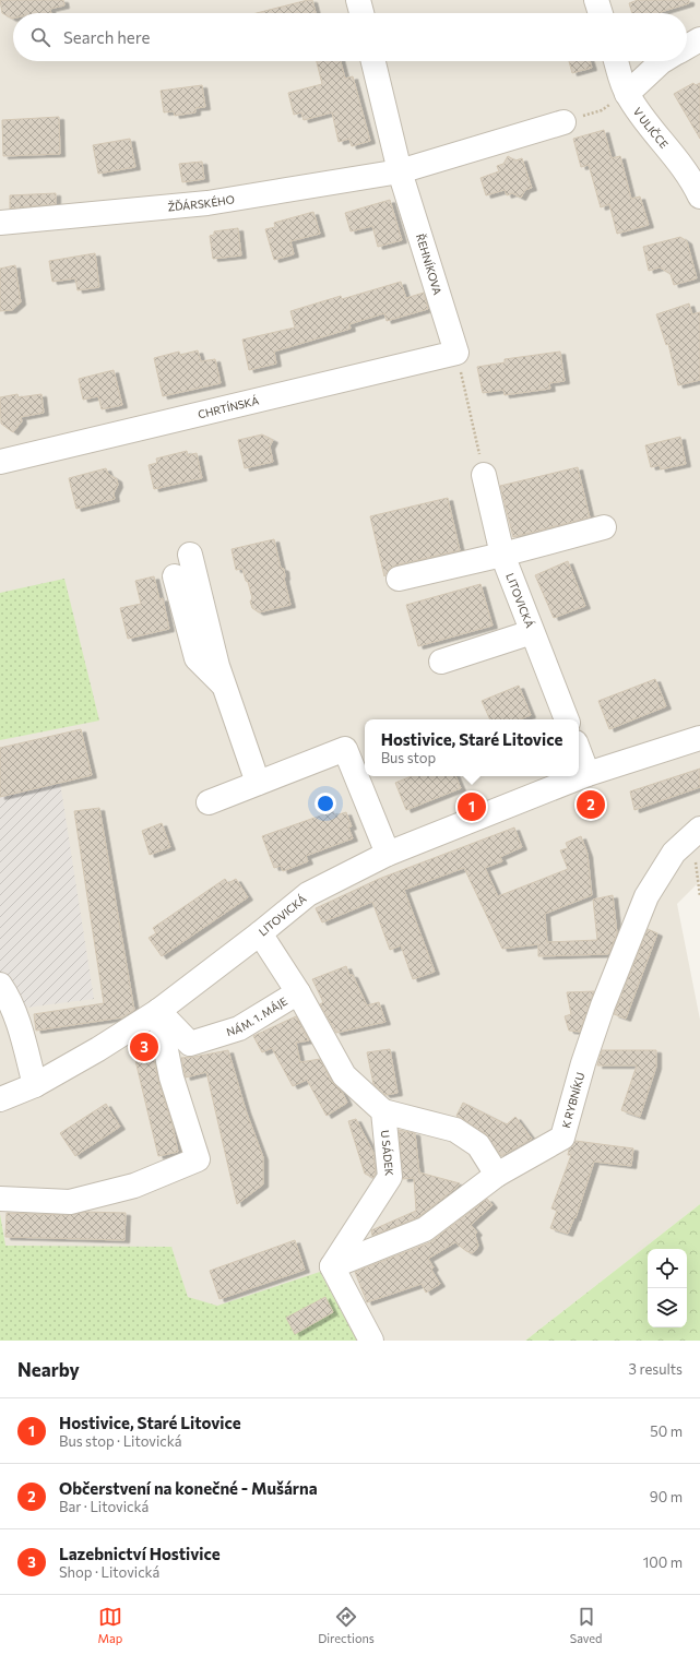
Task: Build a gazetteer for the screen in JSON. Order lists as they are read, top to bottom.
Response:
{
  "streets": {
    "street": [
      "V ULIČCE",
      "ŽĎÁRSKÉHO",
      "ŘEHNÍKOVA",
      "CHRTÍNSKÁ",
      "LITOVICKÁ",
      "NÁM. 1. MÁJE",
      "K RYBNÍKU",
      "U SÁDEK"
    ]
  },
  "crossings": [
    ["ŽĎÁRSKÉHO", "ŘEHNÍKOVA"],
    ["ŘEHNÍKOVA", "CHRTÍNSKÁ"],
    ["LITOVICKÁ", "NÁM. 1. MÁJE"],
    ["K RYBNÍKU", "U SÁDEK"]
  ],
  "page": {
    "search": "Search here",
    "popup": ["Hostivice, Staré Litovice", "Bus stop"],
    "pins": ["2", "1", "3"],
    "heading": ["Nearby", "3 results"],
    "list": [
      {
        "mark": "1",
        "name": "Hostivice, Staré Litovice",
        "note": "Bus stop · Litovická",
        "value": "50 m"
      },
      {
        "mark": "2",
        "name": "Občerstvení na konečné - Mušárna",
        "note": "Bar · Litovická",
        "value": "90 m"
      },
      {
        "mark": "3",
        "name": "Lazebnictví Hostivice",
        "note": "Shop · Litovická",
        "value": "100 m"
      }
    ],
    "nav": ["Map", "Directions", "Saved"]
  }
}
